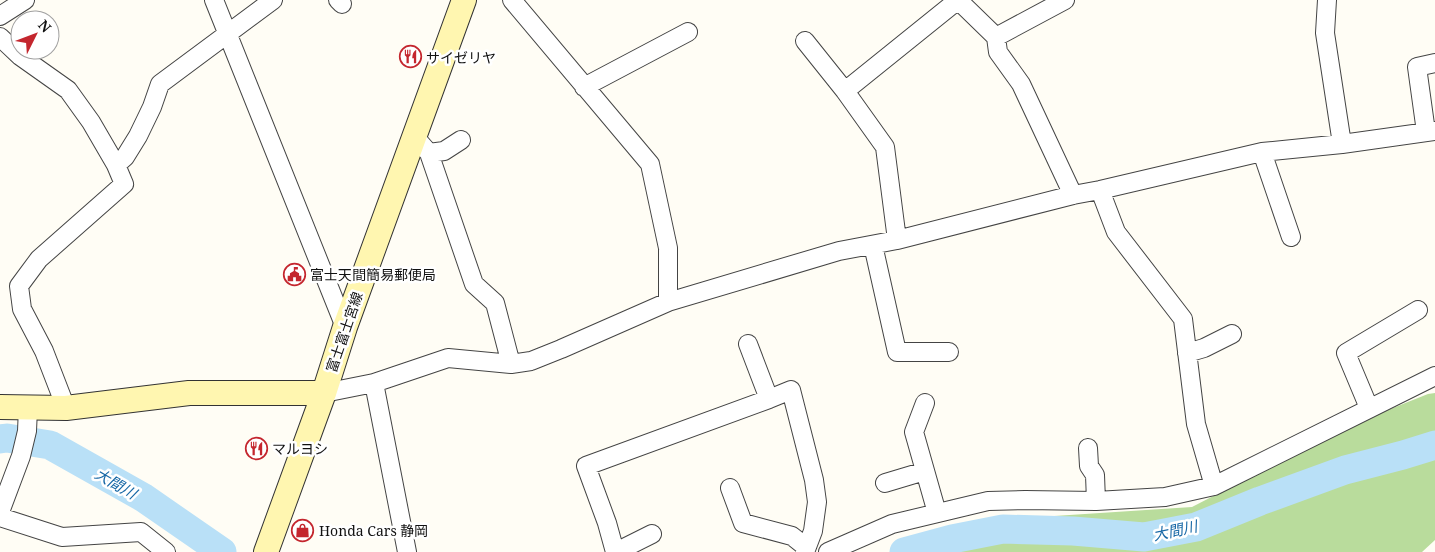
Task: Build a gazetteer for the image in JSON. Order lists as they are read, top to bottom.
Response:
{
  "streets": {
    "main road": ["富士富士宮線"]
  },
  "water": ["大間川"],
  "places": {
    "restaurant": ["サイゼリヤ", "マルヨシ"],
    "public building": ["富士天間簡易郵便局"],
    "shop": ["Honda Cars 静岡"]
  },
  "north": "top right"
}
